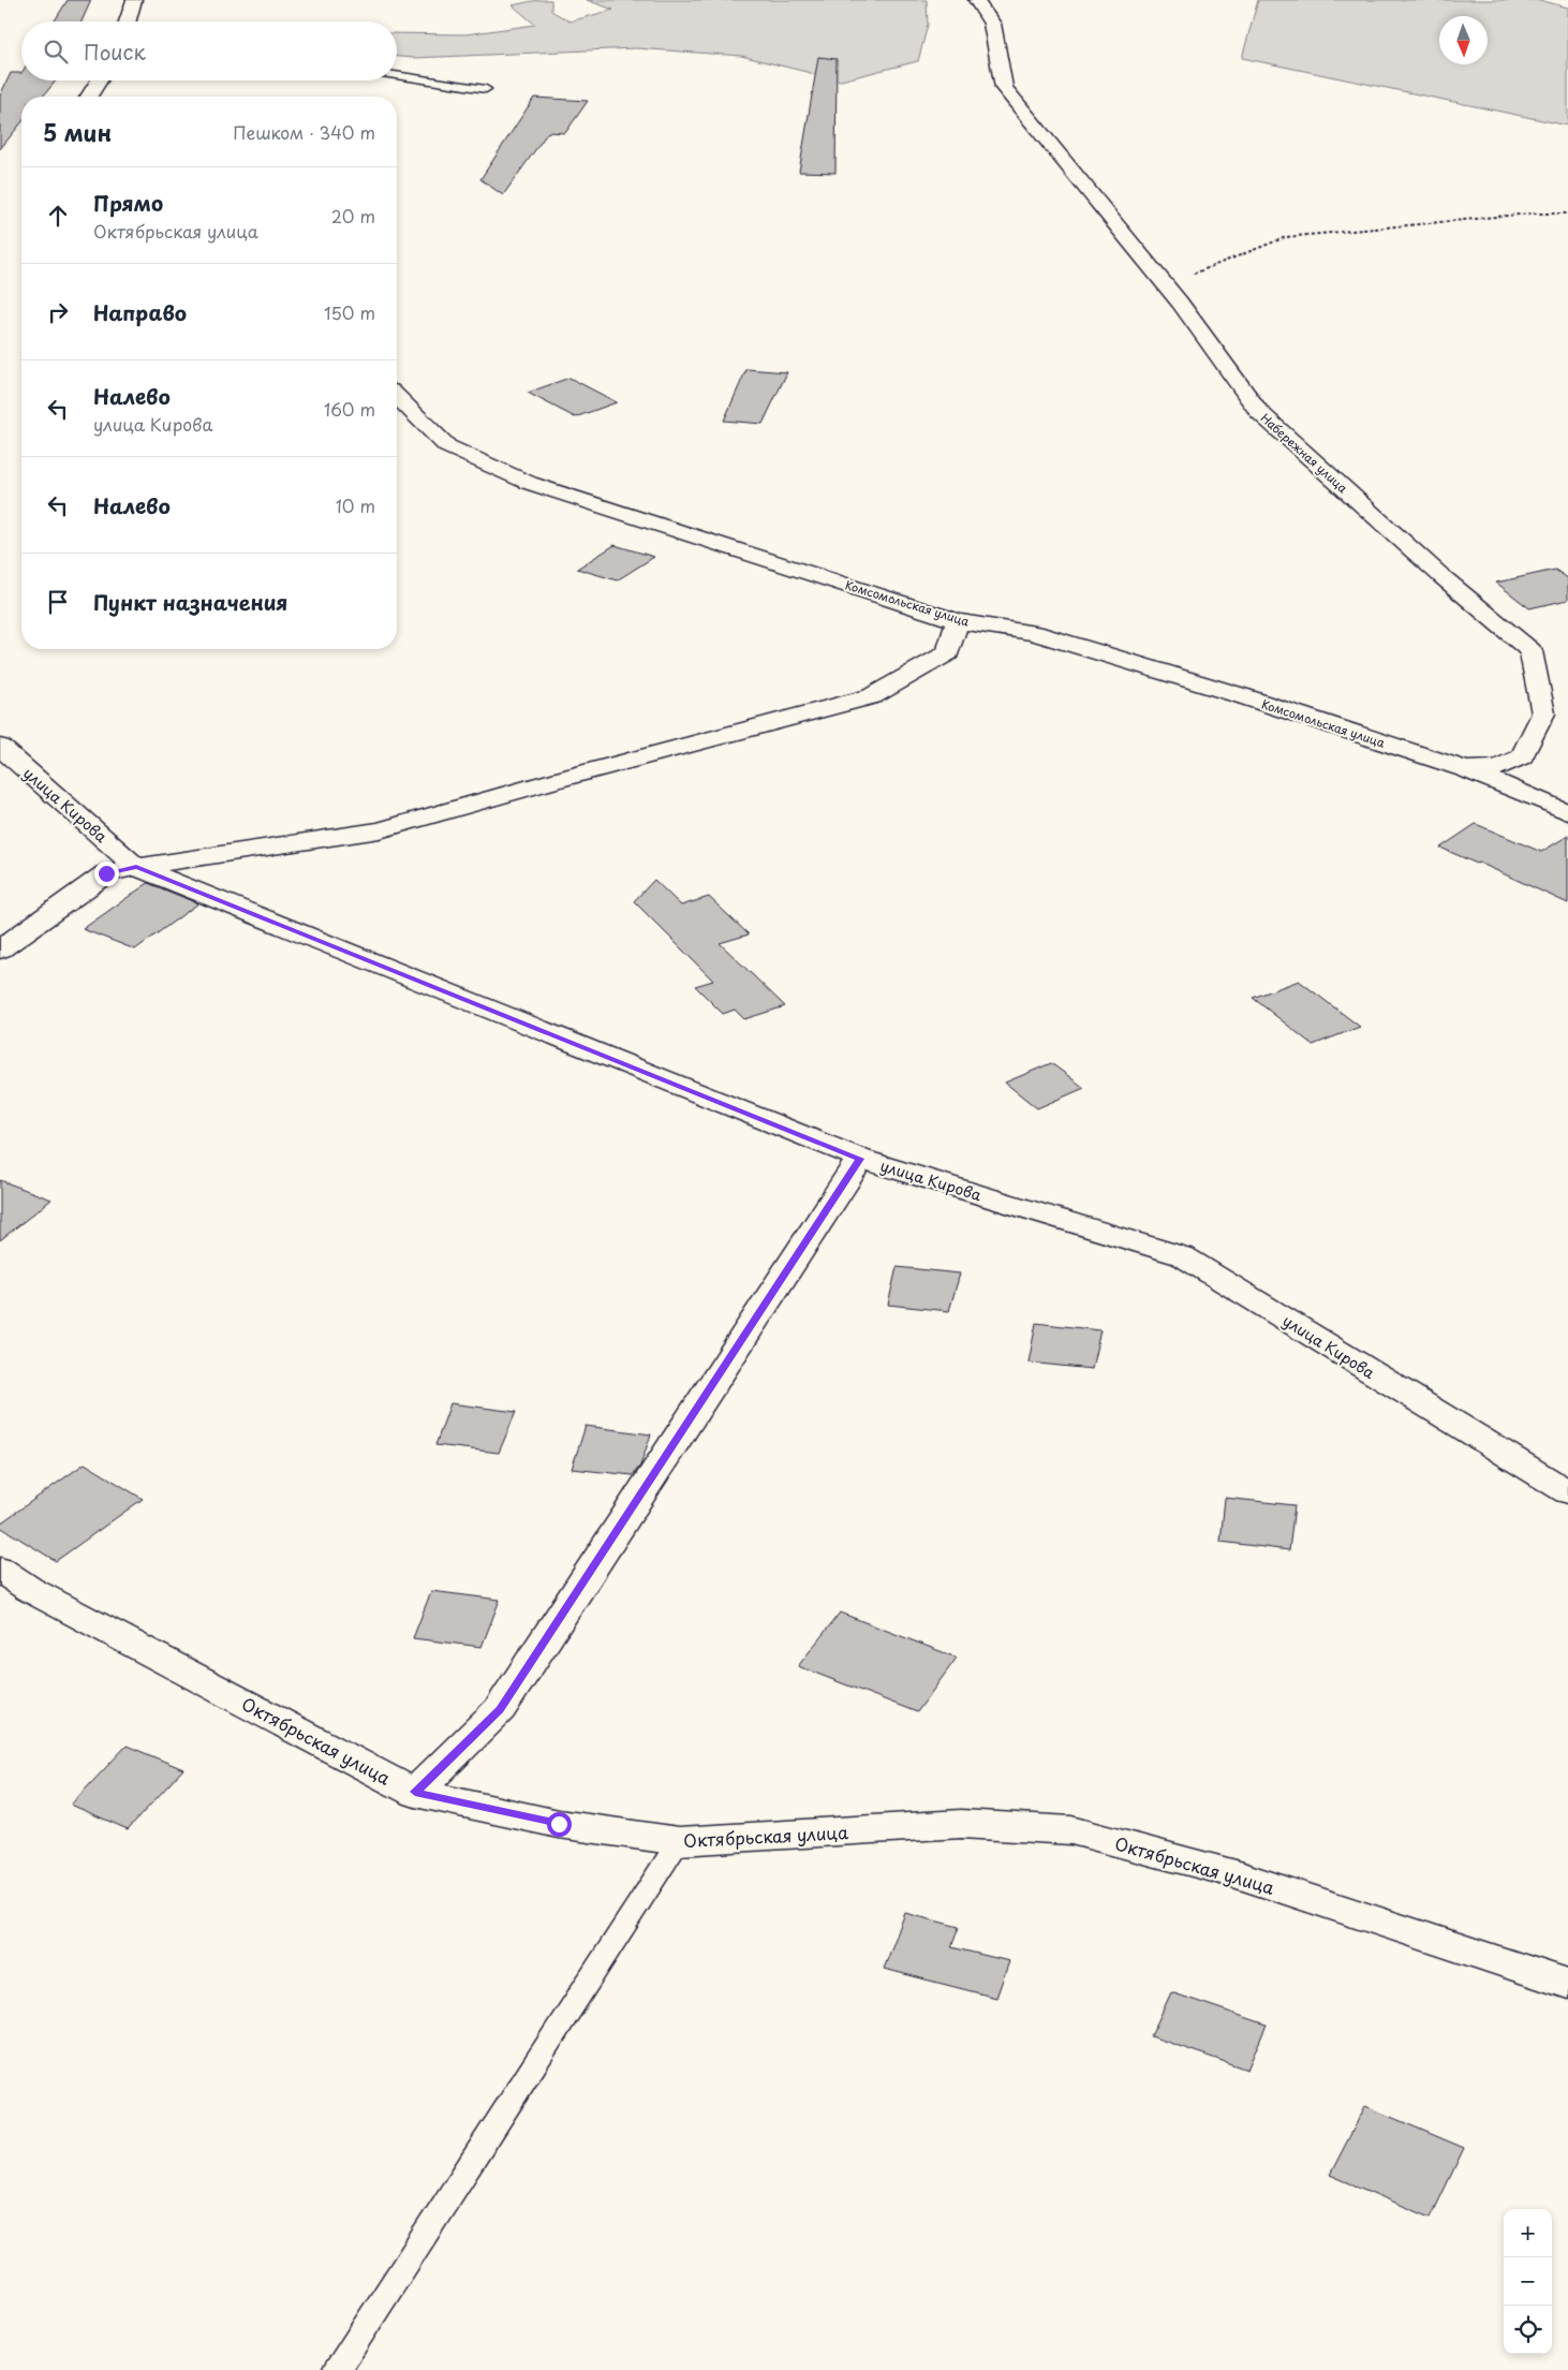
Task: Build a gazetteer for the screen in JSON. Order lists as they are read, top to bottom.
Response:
{
  "streets": {
    "street": [
      "Набережная улица",
      "Комсомольская улица",
      "улица Кирова",
      "Октябрьская улица"
    ]
  },
  "crossings": [
    ["Набережная улица", "Комсомольская улица"]
  ],
  "north": "bottom",
  "page": {
    "search": "Поиск",
    "heading": ["5 мин", "Пешком · 340 m"],
    "list": [
      ["Прямо", "Октябрьская улица", "20 m"],
      ["Направо", "150 m"],
      ["Налево", "улица Кирова", "160 m"],
      ["Налево", "10 m"],
      "Пункт назначения"
    ],
    "map_buttons": ["+", "−"]
  }
}
